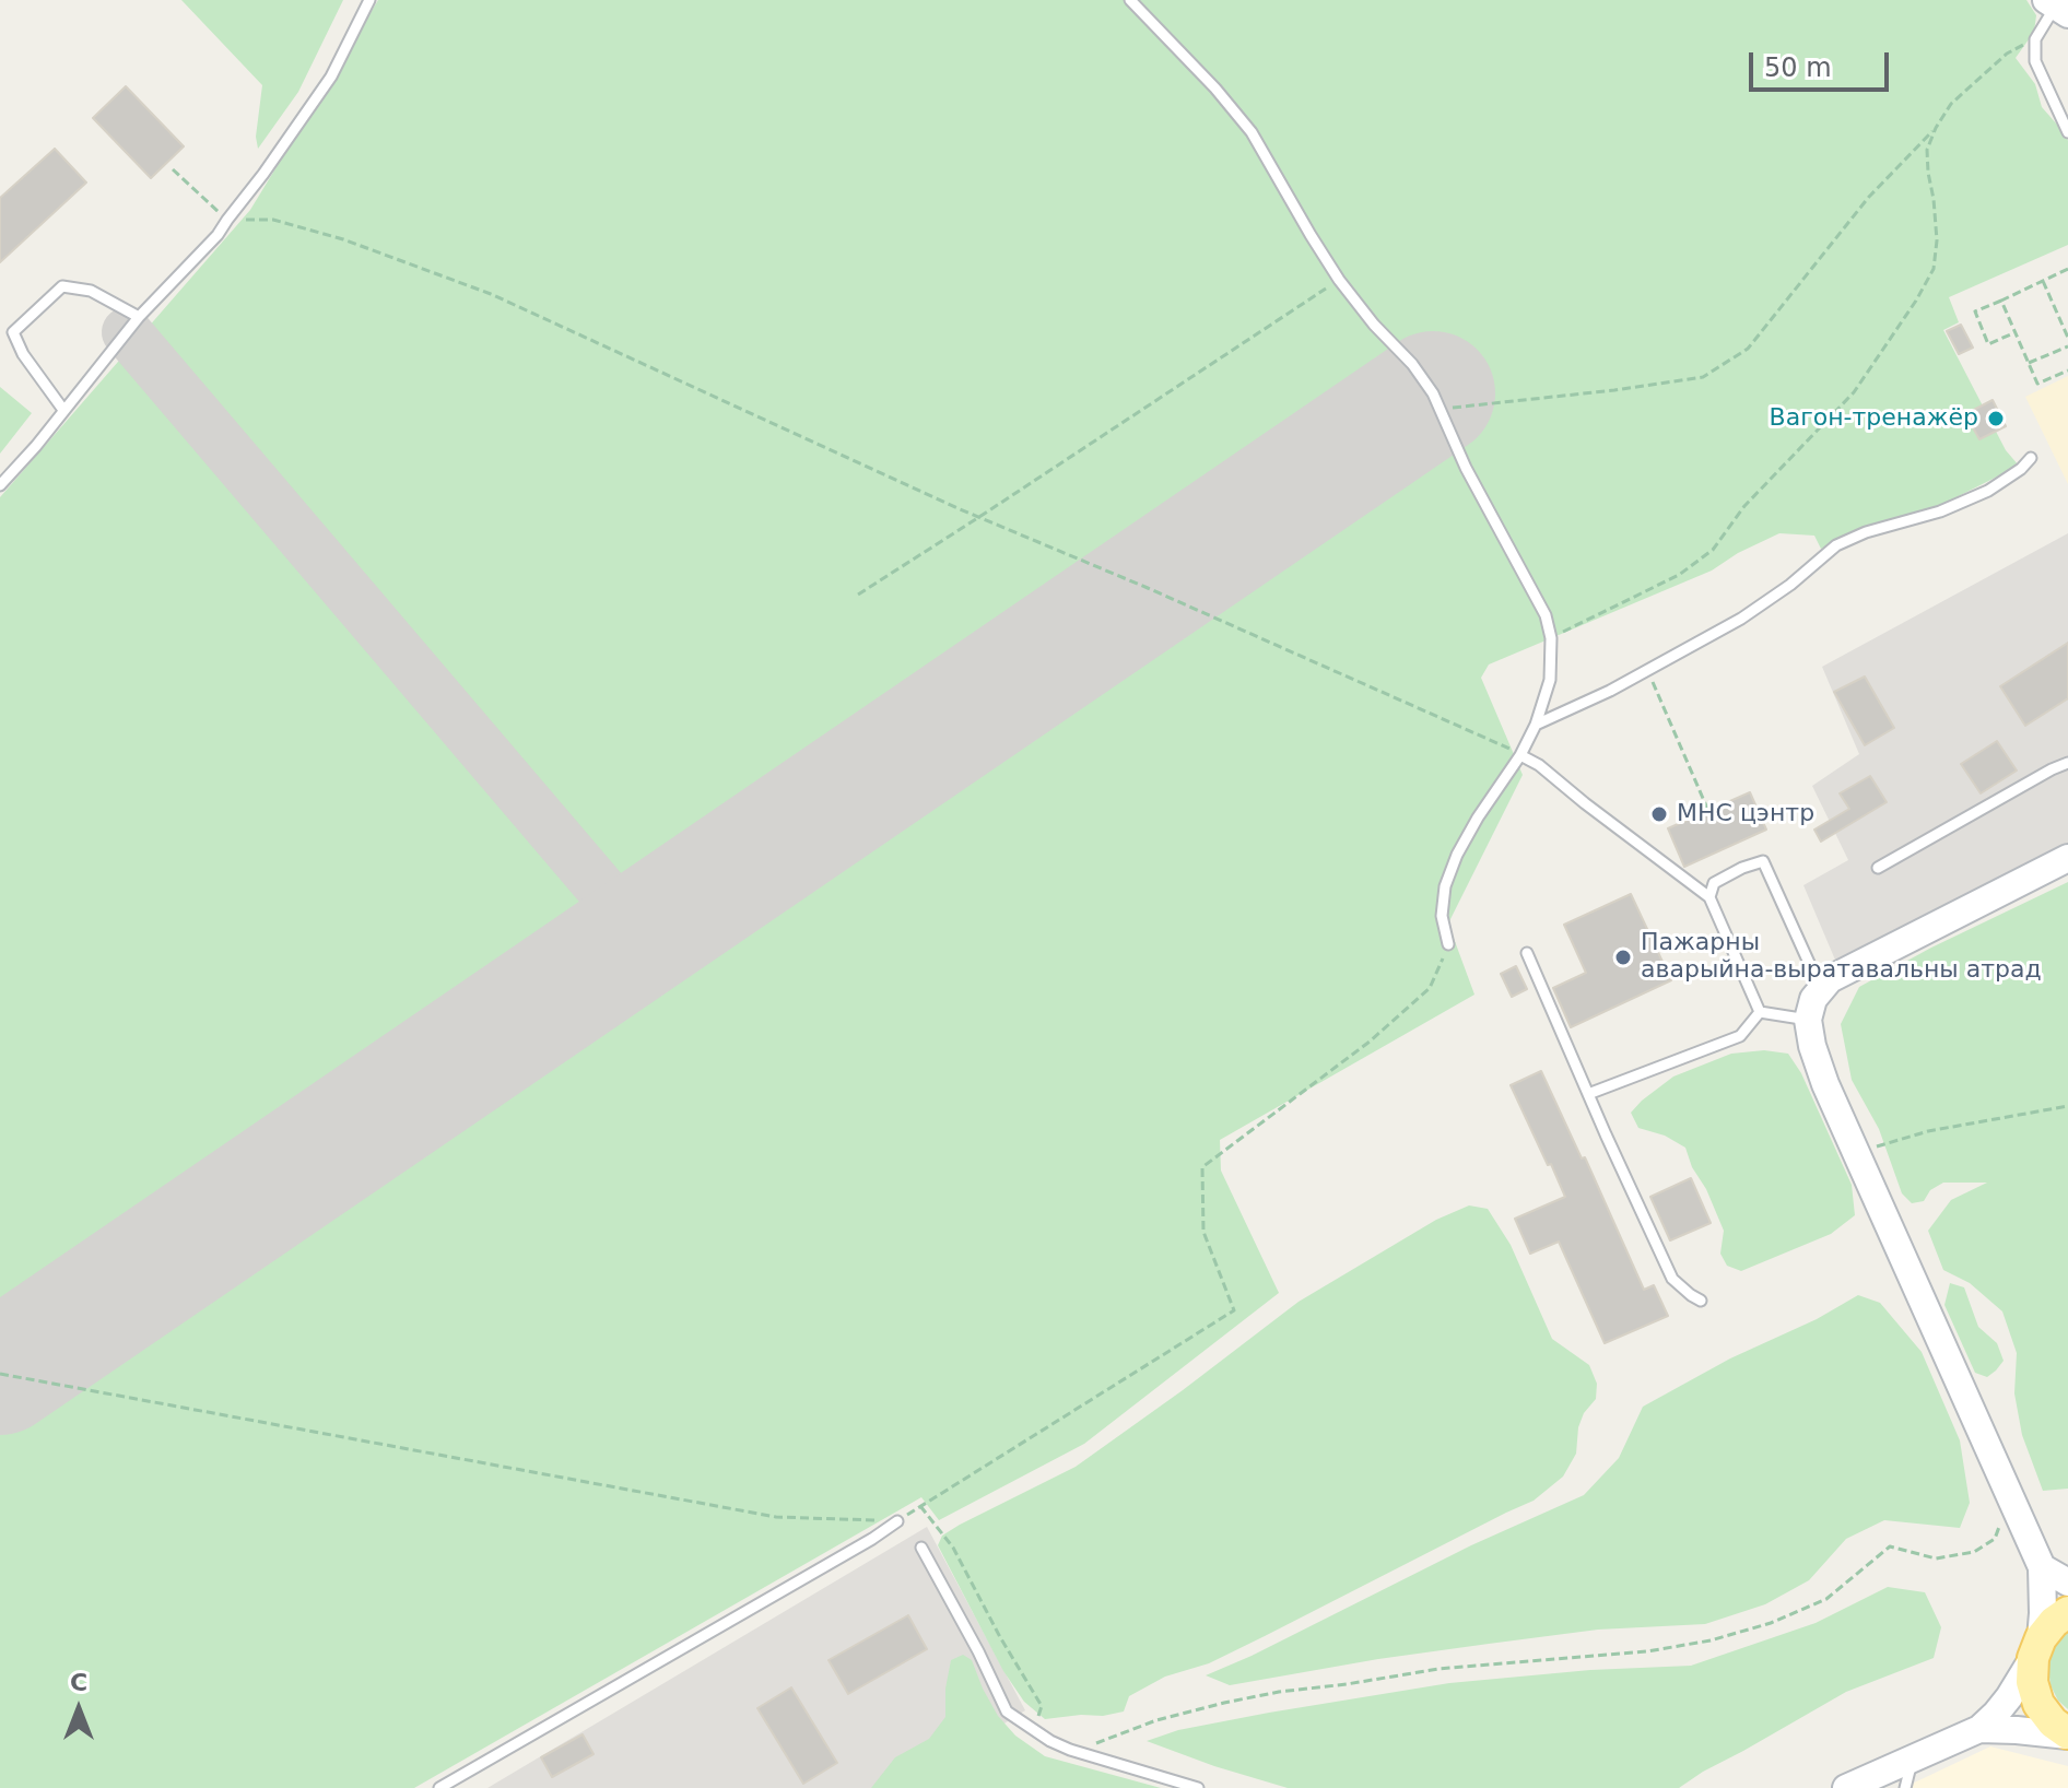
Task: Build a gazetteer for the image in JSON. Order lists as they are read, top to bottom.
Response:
{
  "places": ["Вагон-тренажёр", "МНС цэнтр", "Пажарны аварыйна-выратавальны атрад"],
  "scale_bar": "50 m",
  "north": "top"
}
